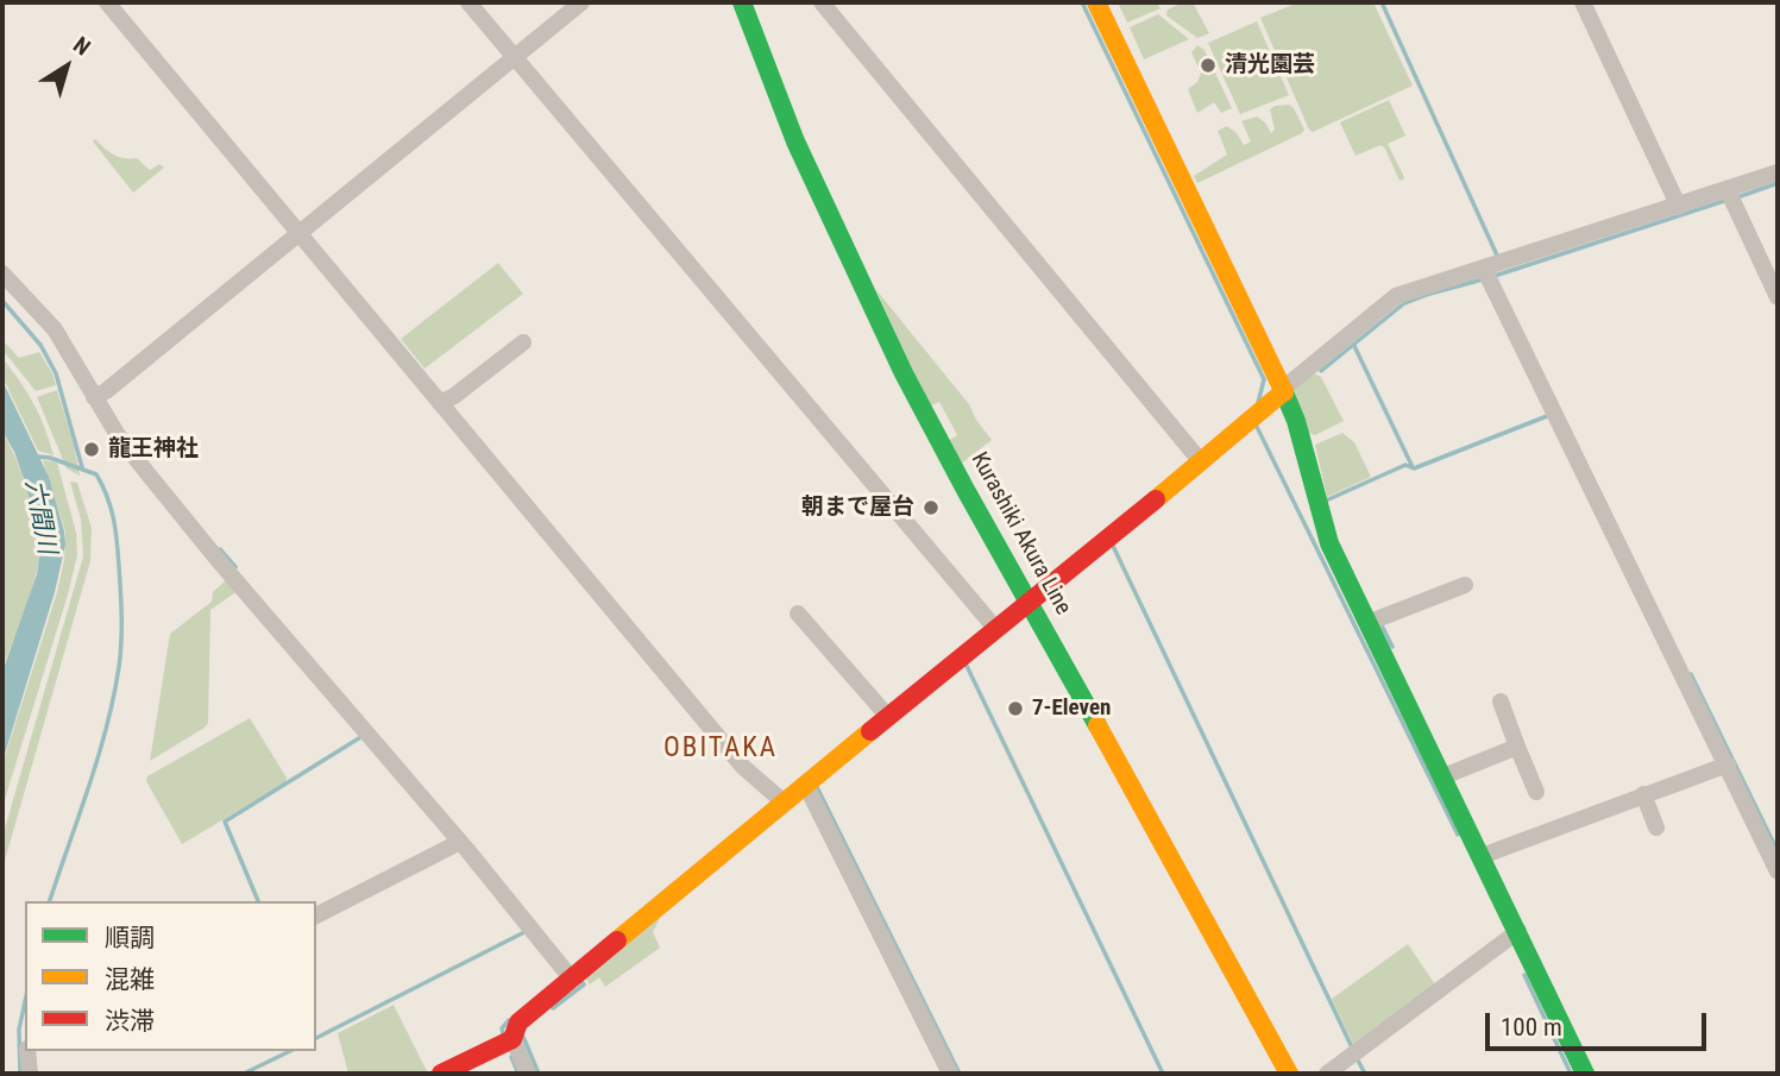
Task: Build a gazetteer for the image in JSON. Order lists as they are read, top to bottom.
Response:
{
  "streets": {
    "street": ["Kurashiki Akura Line"]
  },
  "districts": ["OBITAKA"],
  "water": ["六間川"],
  "places": [
    "清光園芸",
    "龍王神社",
    "朝まで屋台",
    "7-Eleven"
  ],
  "legend": ["順調", "混雑", "渋滞"],
  "scale_bar": "100 m",
  "north": "top right"
}
